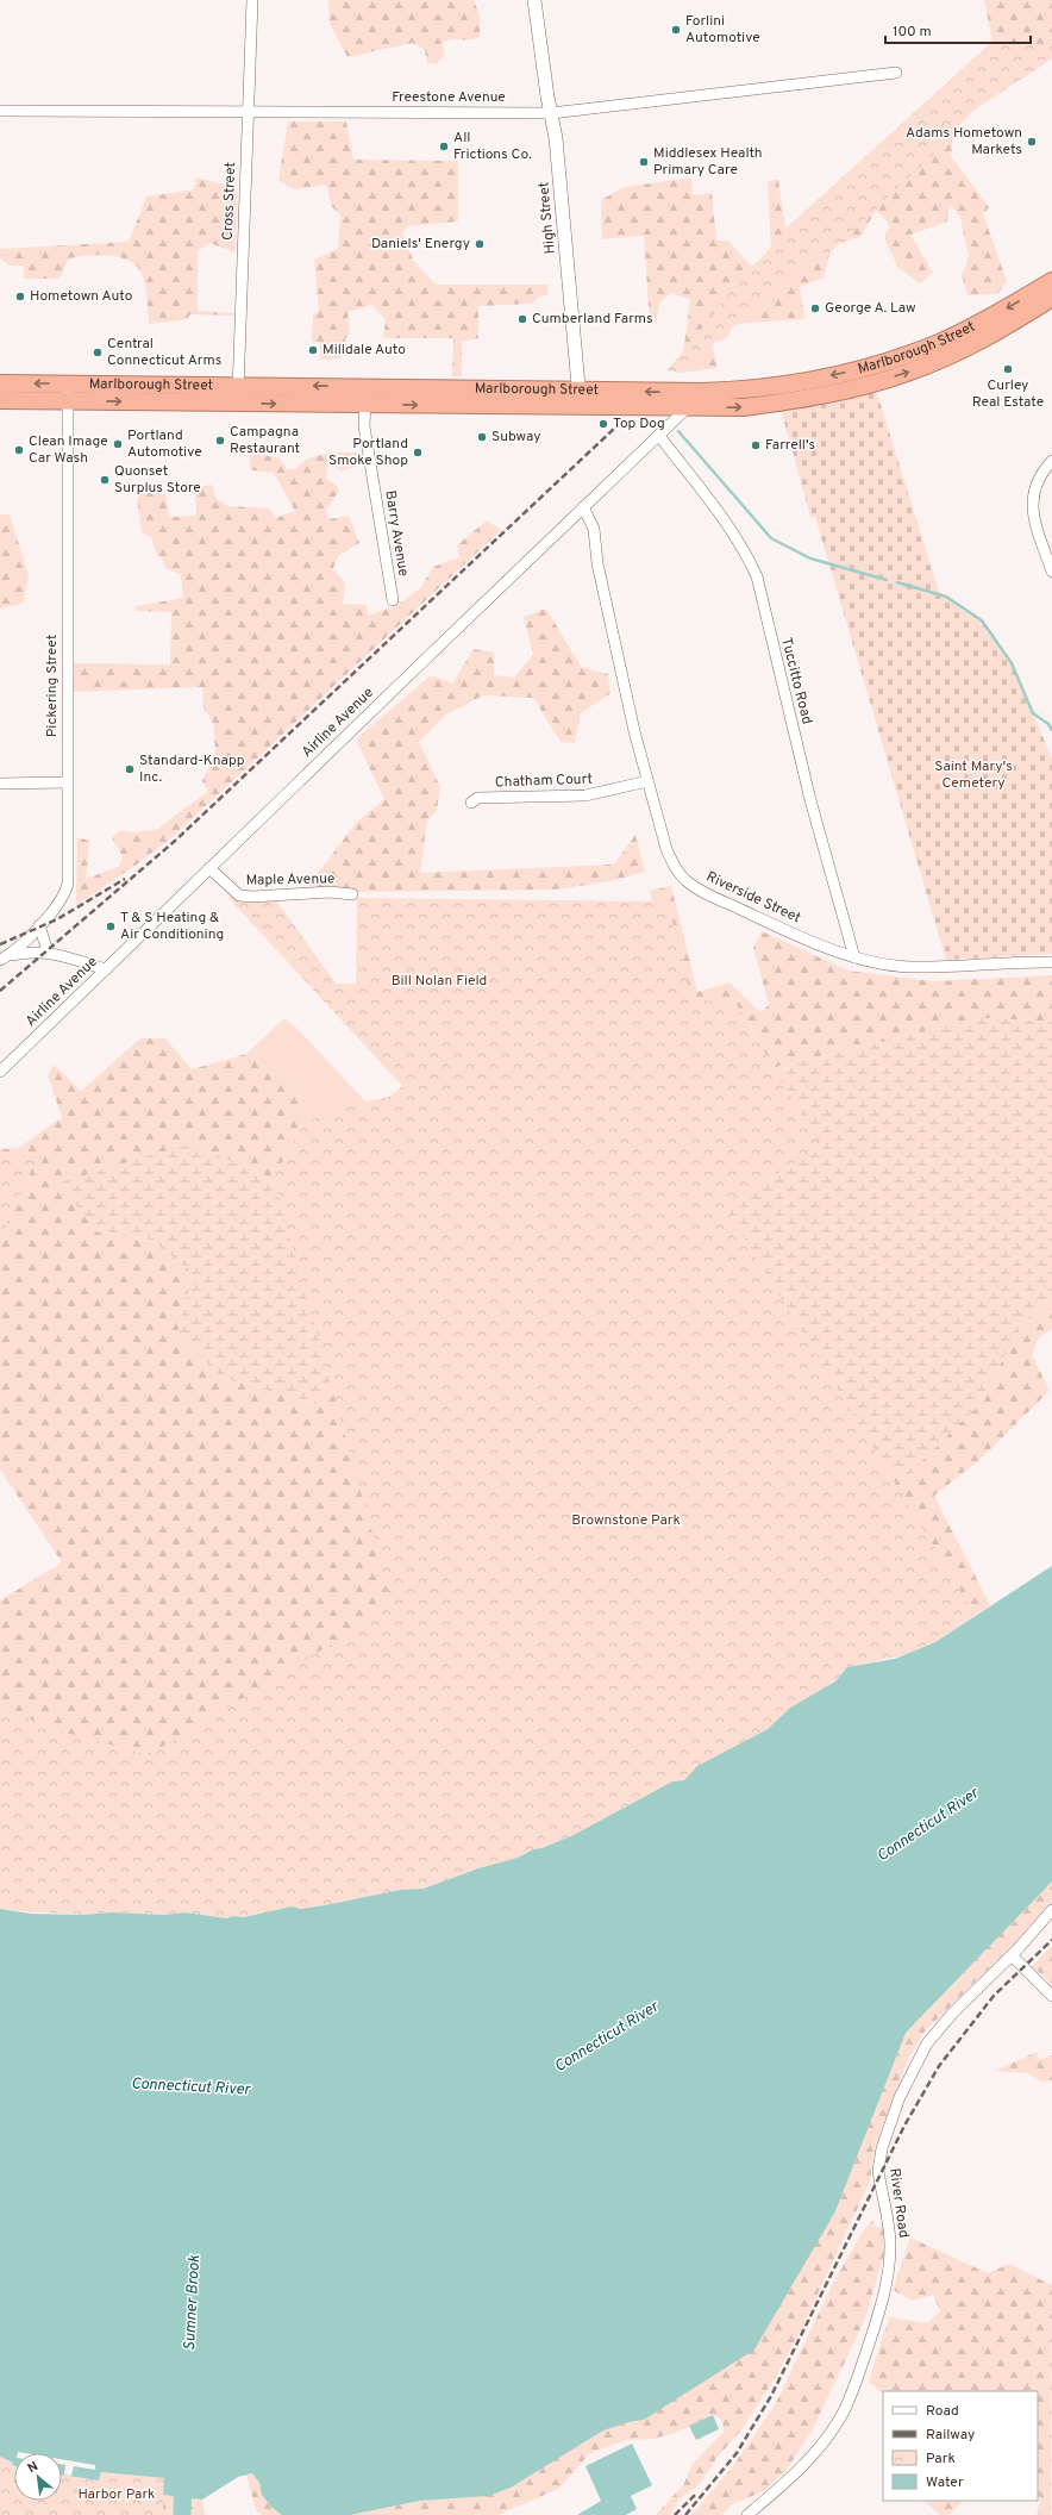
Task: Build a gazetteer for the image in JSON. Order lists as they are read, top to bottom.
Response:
{
  "streets": {
    "highway": ["Marlborough Street"],
    "street": [
      "Freestone Avenue",
      "Cross Street",
      "High Street",
      "Barry Avenue",
      "Tuccitto Road",
      "Pickering Street",
      "Airline Avenue",
      "Chatham Court",
      "Maple Avenue",
      "Riverside Street",
      "River Road"
    ]
  },
  "crossings": [
    ["Freestone Avenue", "Cross Street"],
    ["Freestone Avenue", "High Street"],
    ["Cross Street", "Marlborough Street"],
    ["High Street", "Marlborough Street"],
    ["Marlborough Street", "Barry Avenue"],
    ["Marlborough Street", "Pickering Street"],
    ["Marlborough Street", "Airline Avenue"],
    ["Tuccitto Road", "Airline Avenue"],
    ["Tuccitto Road", "Riverside Street"],
    ["Airline Avenue", "Maple Avenue"],
    ["Airline Avenue", "Riverside Street"],
    ["Chatham Court", "Riverside Street"]
  ],
  "water": ["Connecticut River", "Sumner Brook"],
  "parks": [
    "Saint Mary's Cemetery",
    "Bill Nolan Field",
    "Brownstone Park",
    "Harbor Park"
  ],
  "places": [
    "Forlini Automotive",
    "Adams Hometown Markets",
    "All Frictions Co.",
    "Middlesex Health Primary Care",
    "Daniels' Energy",
    "Hometown Auto",
    "George A. Law",
    "Cumberland Farms",
    "Milldale Auto",
    "Central Connecticut Arms",
    "Curley Real Estate",
    "Top Dog",
    "Subway",
    "Campagna Restaurant",
    "Portland Automotive",
    "Farrell's",
    "Clean Image Car Wash",
    "Portland Smoke Shop",
    "Quonset Surplus Store",
    "Standard-Knapp Inc.",
    "T & S Heating & Air Conditioning"
  ],
  "legend": [
    "Road",
    "Railway",
    "Park",
    "Water"
  ],
  "scale_bar": "100 m",
  "north": "top left"
}
